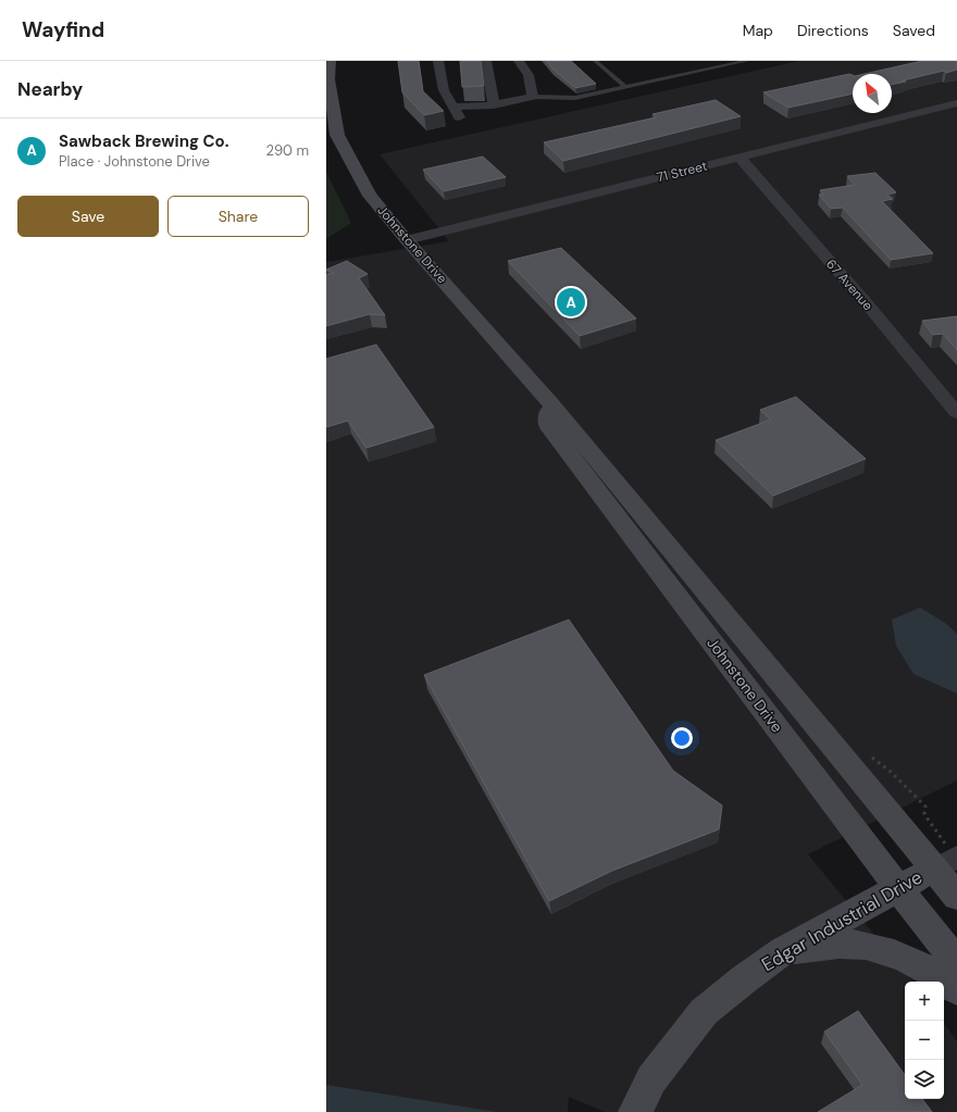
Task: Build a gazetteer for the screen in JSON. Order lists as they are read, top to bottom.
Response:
{
  "streets": {
    "main road": ["Johnstone Drive", "Edgar Industrial Drive"],
    "street": ["71 Street", "67 Avenue"]
  },
  "crossings": [
    ["71 Street", "Johnstone Drive"],
    ["71 Street", "67 Avenue"],
    ["Johnstone Drive", "Edgar Industrial Drive"]
  ],
  "north": "top left",
  "page": {
    "header": "Wayfind",
    "nav": ["Map", "Directions", "Saved"],
    "heading": "Nearby",
    "list": [
      {
        "mark": "A",
        "name": "Sawback Brewing Co.",
        "note": "Place · Johnstone Drive",
        "value": "290 m"
      }
    ],
    "buttons": ["Save", "Share"],
    "pins": "A",
    "map_buttons": ["+", "−"]
  }
}
